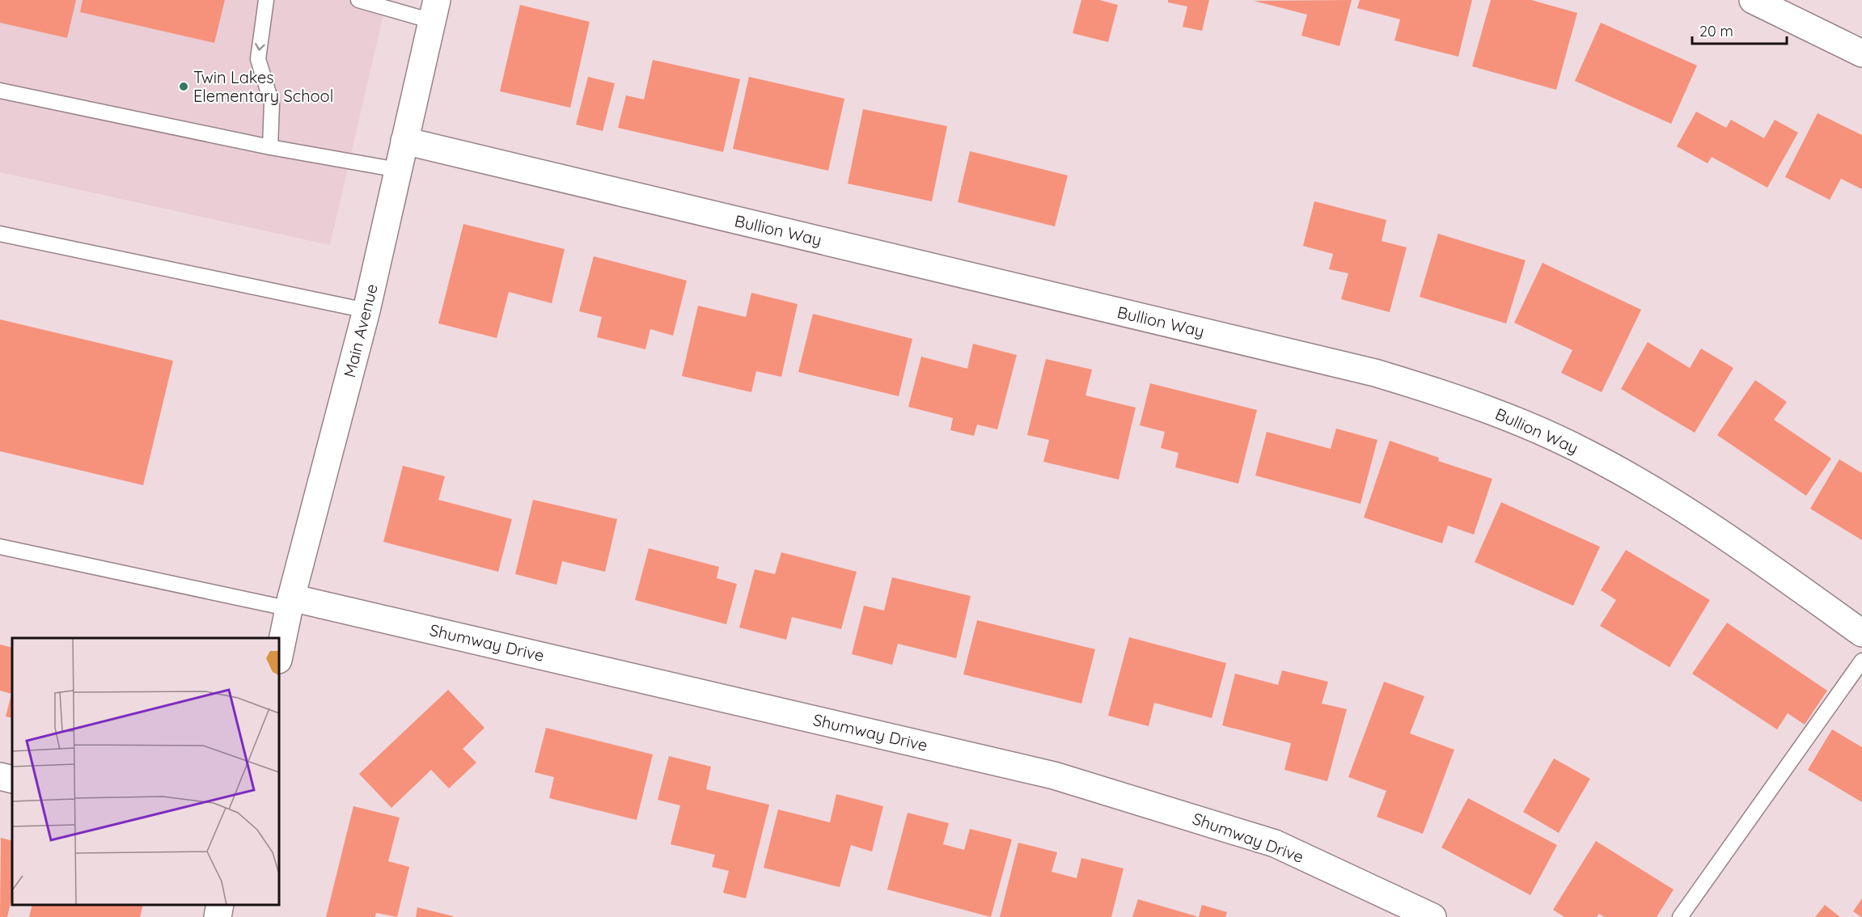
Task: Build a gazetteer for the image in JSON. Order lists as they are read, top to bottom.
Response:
{
  "streets": {
    "street": ["Bullion Way", "Main Avenue", "Shumway Drive"]
  },
  "crossings": [
    ["Bullion Way", "Main Avenue"],
    ["Main Avenue", "Shumway Drive"]
  ],
  "places": ["Twin Lakes Elementary School"],
  "scale_bar": "20 m"
}
